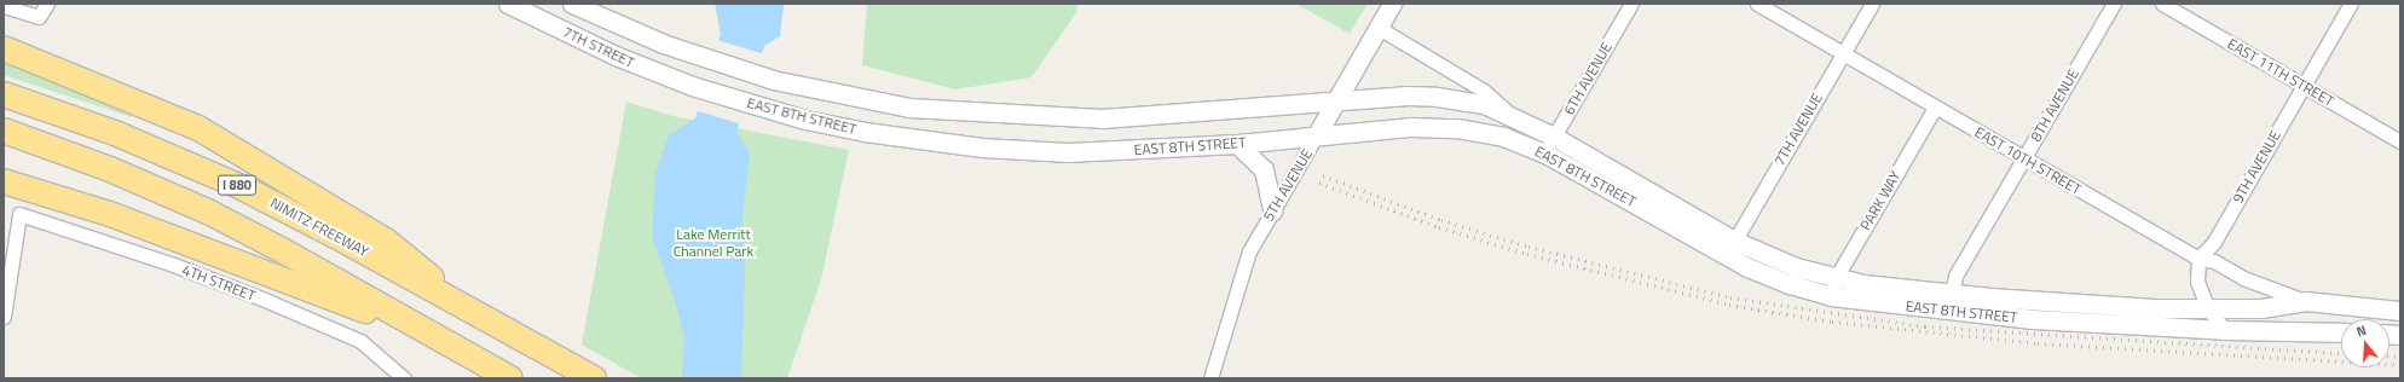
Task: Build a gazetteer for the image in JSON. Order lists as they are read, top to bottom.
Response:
{
  "streets": {
    "highway": ["I 880", "NIMITZ FREEWAY"],
    "main road": ["7TH STREET", "EAST 8TH STREET", "5TH AVENUE"],
    "street": [
      "EAST 11TH STREET",
      "6TH AVENUE",
      "8TH AVENUE",
      "7TH AVENUE",
      "EAST 10TH STREET",
      "9TH AVENUE",
      "PARK WAY",
      "4TH STREET"
    ]
  },
  "crossings": [
    ["7TH STREET", "EAST 8TH STREET"],
    ["EAST 11TH STREET", "9TH AVENUE"],
    ["6TH AVENUE", "EAST 8TH STREET"],
    ["8TH AVENUE", "EAST 8TH STREET"],
    ["8TH AVENUE", "EAST 10TH STREET"],
    ["EAST 8TH STREET", "7TH AVENUE"],
    ["EAST 8TH STREET", "EAST 10TH STREET"],
    ["EAST 8TH STREET", "5TH AVENUE"],
    ["EAST 8TH STREET", "PARK WAY"],
    ["7TH AVENUE", "EAST 10TH STREET"],
    ["EAST 10TH STREET", "9TH AVENUE"],
    ["EAST 10TH STREET", "PARK WAY"]
  ],
  "parks": ["Lake Merritt Channel Park"],
  "north": "top"
}
